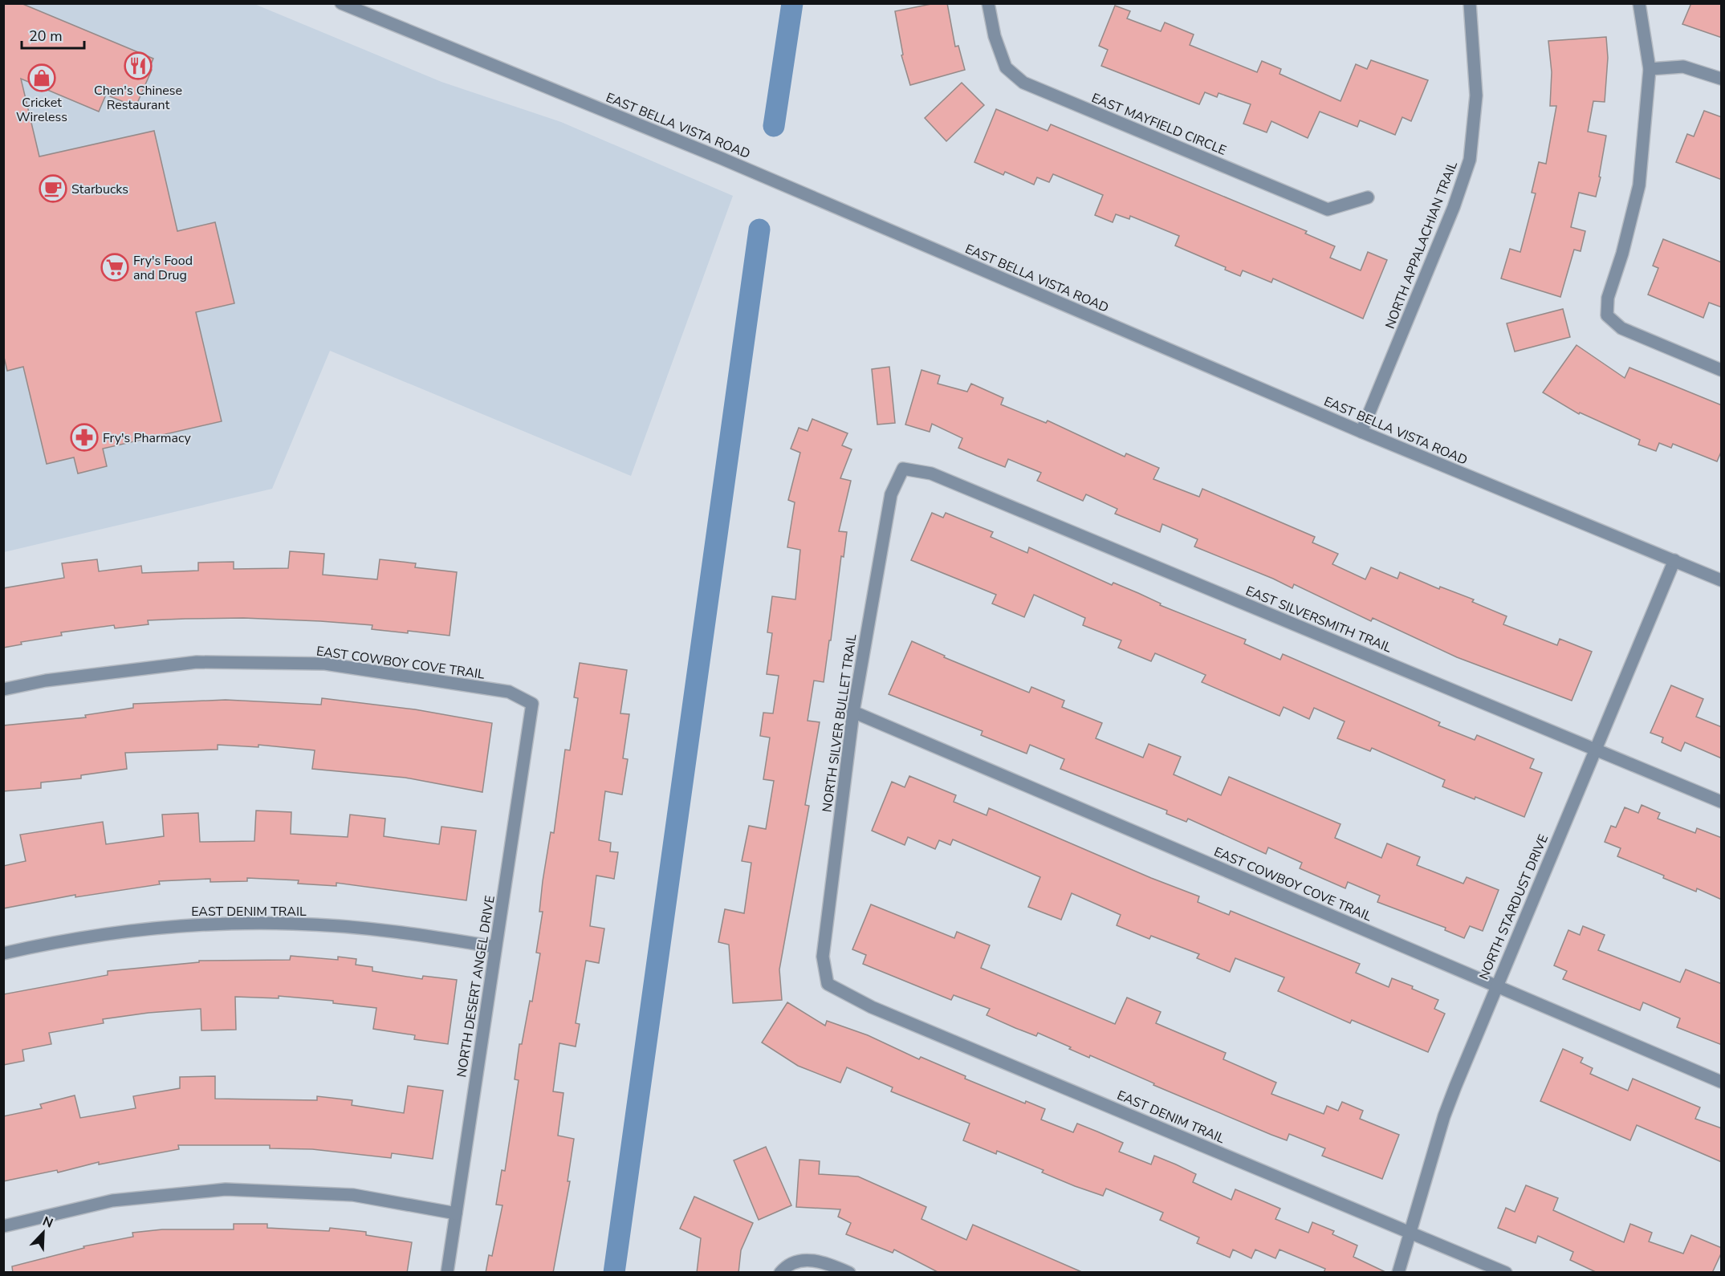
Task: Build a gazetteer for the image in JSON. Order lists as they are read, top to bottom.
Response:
{
  "streets": {
    "street": [
      "EAST MAYFIELD CIRCLE",
      "EAST BELLA VISTA ROAD",
      "NORTH APPALACHIAN TRAIL",
      "EAST SILVERSMITH TRAIL",
      "EAST COWBOY COVE TRAIL",
      "NORTH SILVER BULLET TRAIL",
      "NORTH STARDUST DRIVE",
      "EAST DENIM TRAIL",
      "NORTH DESERT ANGEL DRIVE"
    ]
  },
  "crossings": [
    ["EAST BELLA VISTA ROAD", "NORTH APPALACHIAN TRAIL"],
    ["EAST BELLA VISTA ROAD", "NORTH STARDUST DRIVE"],
    ["EAST SILVERSMITH TRAIL", "NORTH SILVER BULLET TRAIL"],
    ["EAST SILVERSMITH TRAIL", "NORTH STARDUST DRIVE"],
    ["EAST COWBOY COVE TRAIL", "NORTH SILVER BULLET TRAIL"],
    ["EAST COWBOY COVE TRAIL", "NORTH STARDUST DRIVE"],
    ["EAST COWBOY COVE TRAIL", "NORTH DESERT ANGEL DRIVE"],
    ["NORTH SILVER BULLET TRAIL", "EAST DENIM TRAIL"],
    ["NORTH STARDUST DRIVE", "EAST DENIM TRAIL"],
    ["EAST DENIM TRAIL", "NORTH DESERT ANGEL DRIVE"]
  ],
  "places": {
    "restaurant": ["Chen's Chinese Restaurant"],
    "shop": ["Cricket Wireless"],
    "cafe": ["Starbucks"],
    "supermarket": ["Fry's Food and Drug"],
    "pharmacy": ["Fry's Pharmacy"]
  },
  "scale_bar": "20 m",
  "north": "top right"
}
